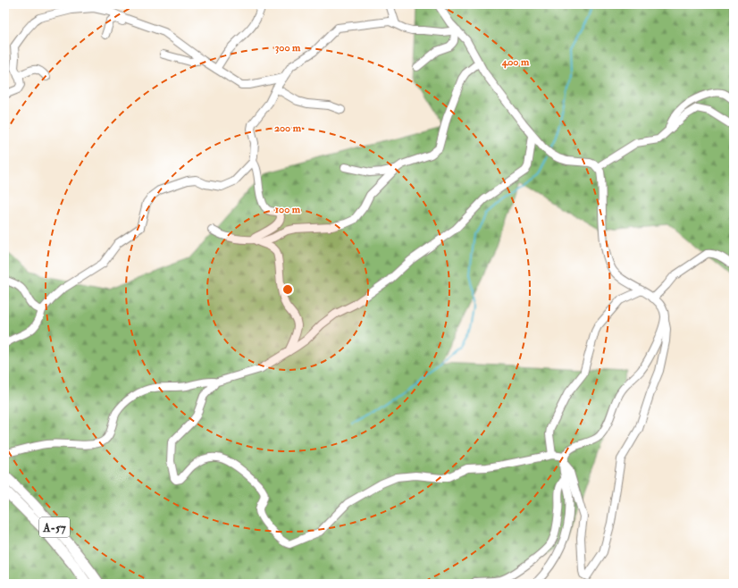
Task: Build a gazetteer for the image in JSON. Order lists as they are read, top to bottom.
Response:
{
  "streets": {
    "highway": ["A-57"]
  },
  "rings": [
    "300 m",
    "400 m",
    "200 m",
    "100 m"
  ]
}
